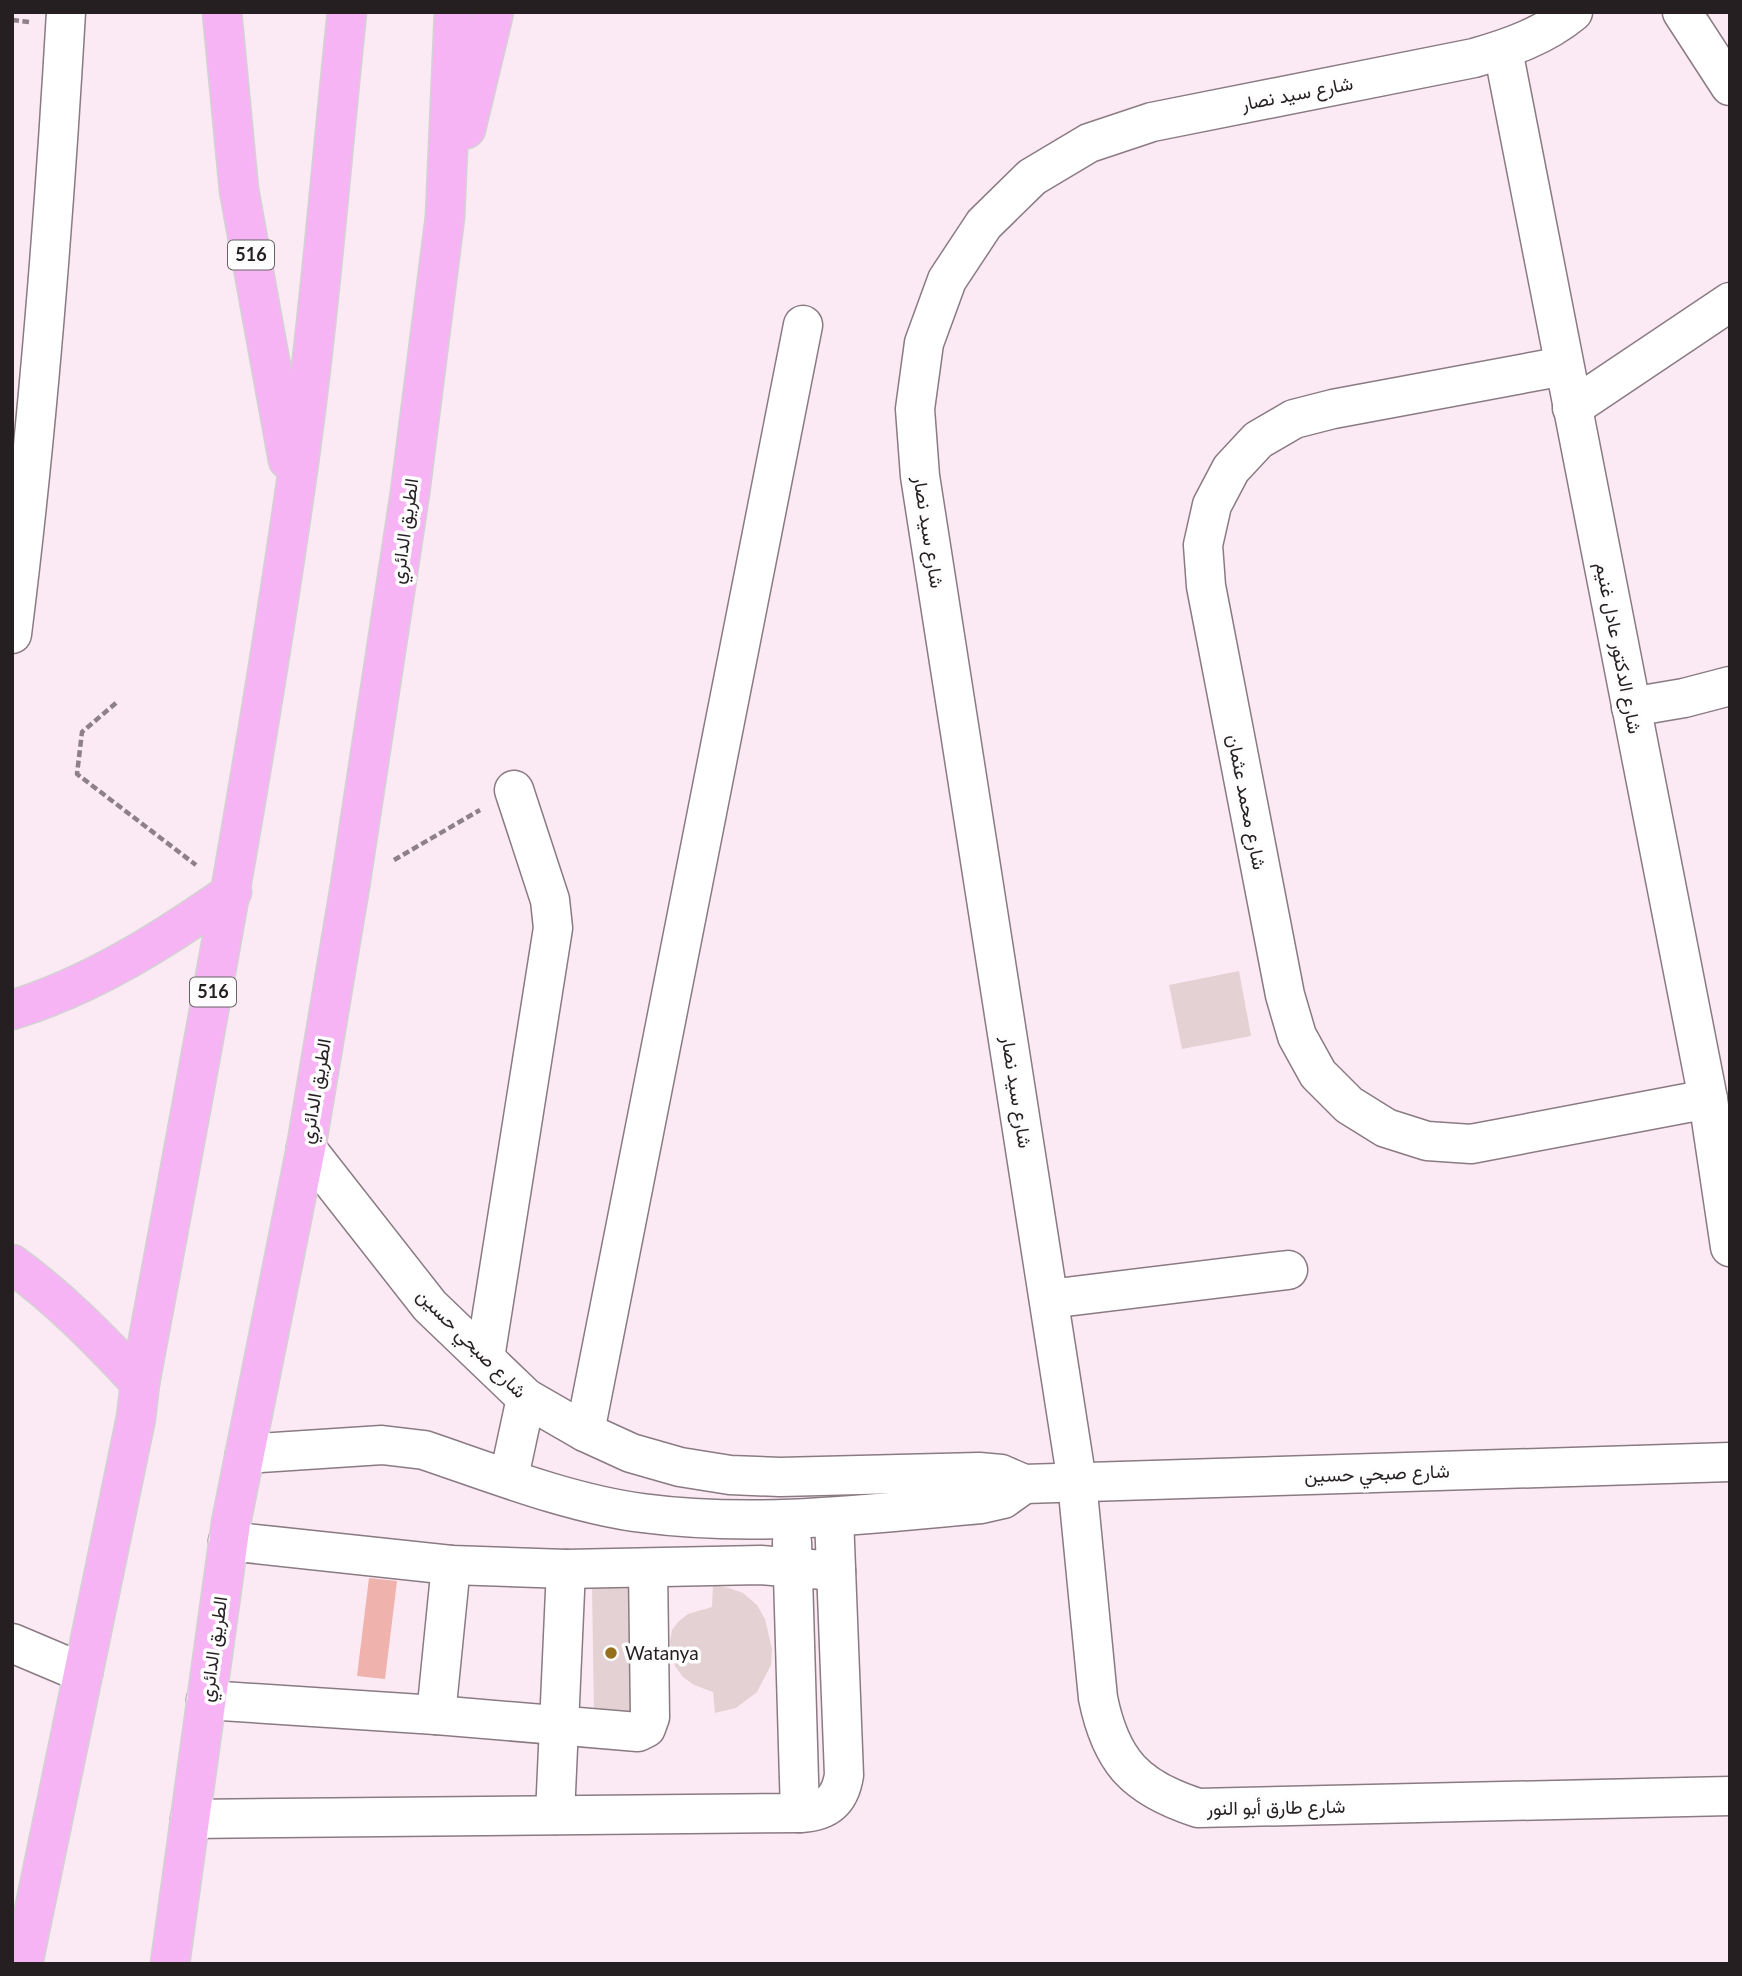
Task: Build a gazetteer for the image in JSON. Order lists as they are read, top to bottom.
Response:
{
  "streets": {
    "highway": ["516", "الطريق الدائري"],
    "street": [
      "شارع سيد نصار",
      "شارع الدكتور عادل غنيم",
      "شارع محمد عثمان",
      "شارع صبحي حسين",
      "شارع طارق أبو النور"
    ]
  },
  "crossings": [
    ["شارع سيد نصار", "شارع الدكتور عادل غنيم"],
    ["شارع سيد نصار", "شارع صبحي حسين"],
    ["شارع سيد نصار", "شارع طارق أبو النور"],
    ["الطريق الدائري", "شارع صبحي حسين"],
    ["شارع الدكتور عادل غنيم", "شارع محمد عثمان"],
    ["شارع صبحي حسين", "شارع طارق أبو النور"]
  ],
  "places": ["Watanya"]
}
